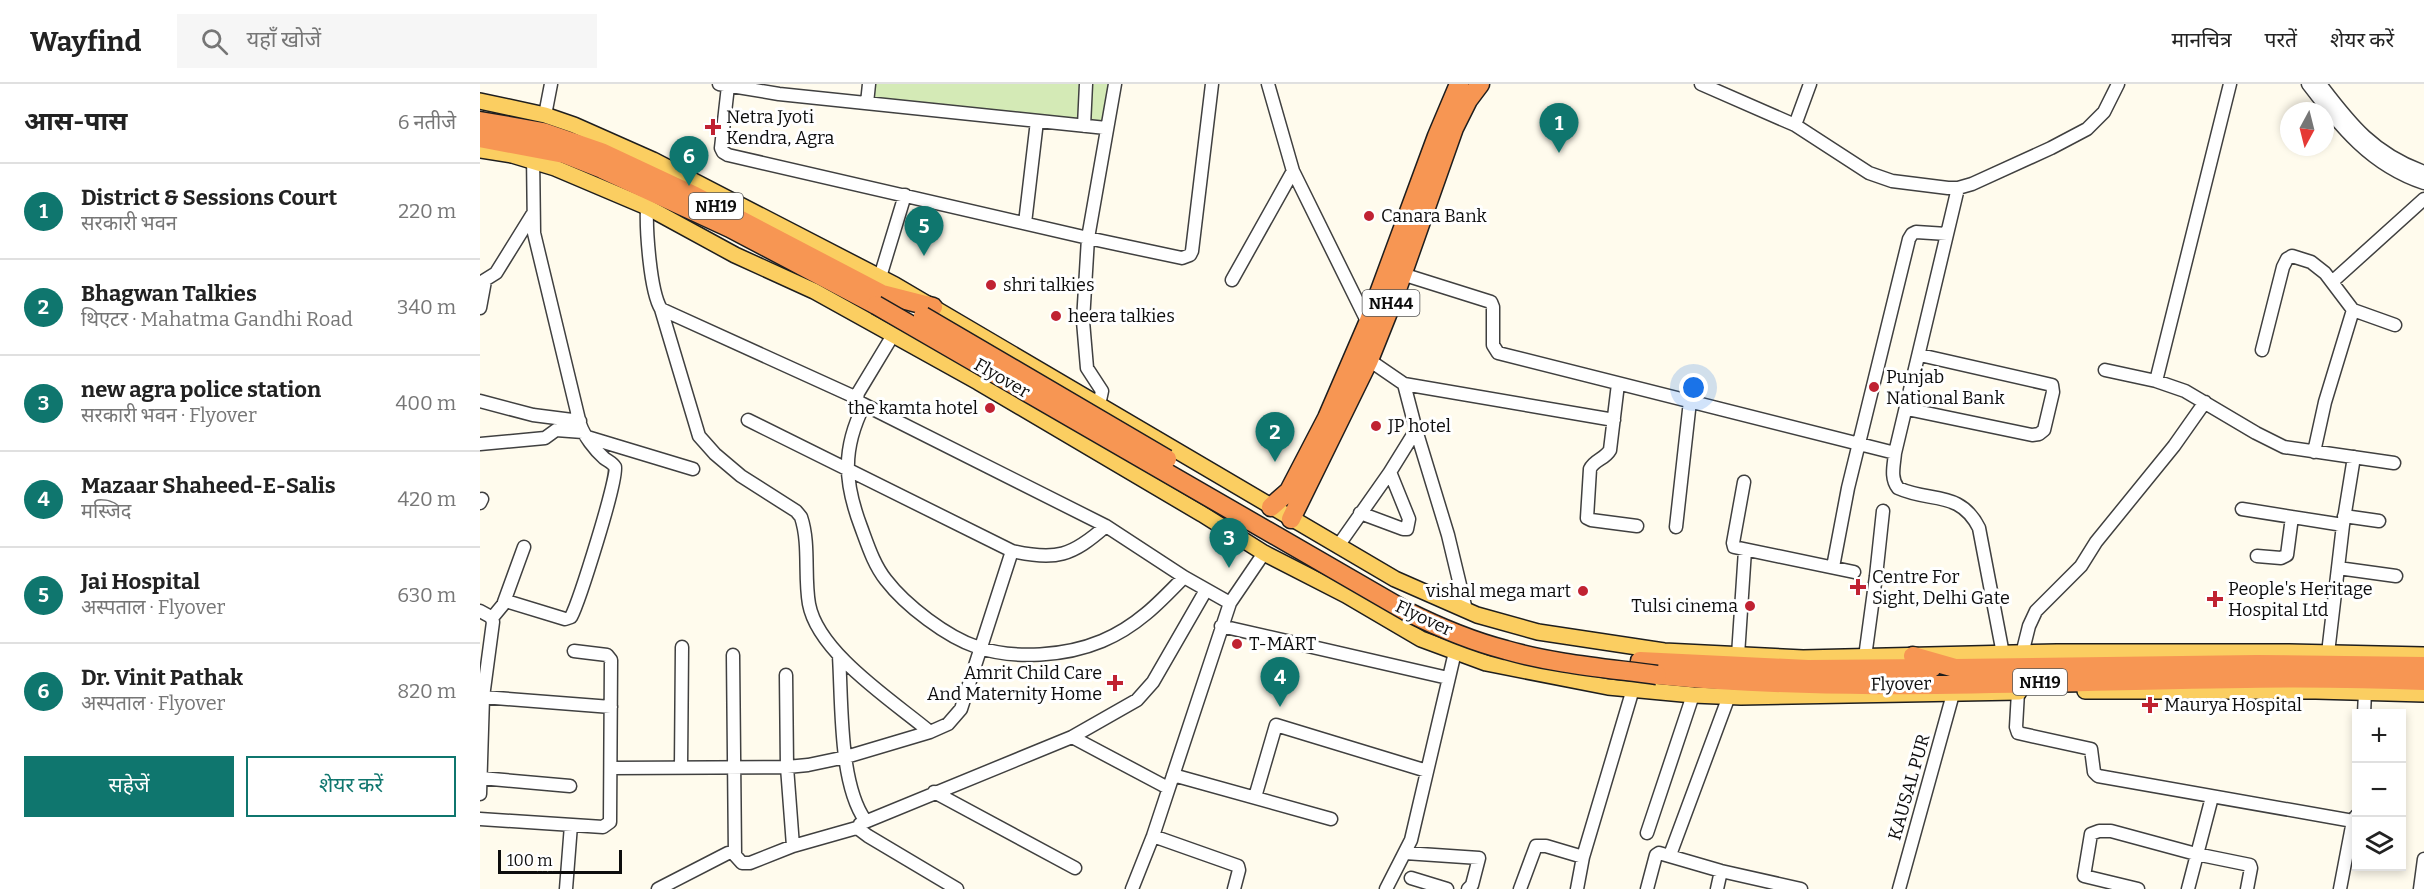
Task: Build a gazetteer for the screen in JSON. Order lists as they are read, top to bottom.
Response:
{
  "streets": {
    "highway": ["NH19", "NH44", "Flyover"],
    "street": ["KAUSAL PUR"]
  },
  "crossings": [
    ["NH19", "Flyover"]
  ],
  "places": {
    "health": [
      "Netra Jyoti Kendra, Agra",
      "Centre For Sight, Delhi Gate",
      "People's Heritage Hospital Ltd",
      "Amrit Child Care And Maternity Home",
      "Maurya Hospital"
    ],
    "other": [
      "Canara Bank",
      "shri talkies",
      "heera talkies",
      "Punjab National Bank",
      "the kamta hotel",
      "JP hotel",
      "vishal mega mart",
      "Tulsi cinema",
      "T-MART"
    ]
  },
  "scale_bar": "100 m",
  "north": "bottom",
  "page": {
    "header": "Wayfind",
    "search": "यहाँ खोजें",
    "nav": ["मानचित्र", "परतें", "शेयर करें"],
    "heading": ["आस-पास", "6 नतीजे"],
    "pins": [
      "1",
      "6",
      "5",
      "2",
      "3",
      "4"
    ],
    "list": [
      {
        "mark": "1",
        "name": "District & Sessions Court",
        "note": "सरकारी भवन",
        "value": "220 m"
      },
      {
        "mark": "2",
        "name": "Bhagwan Talkies",
        "note": "थिएटर · Mahatma Gandhi Road",
        "value": "340 m"
      },
      {
        "mark": "3",
        "name": "new agra police station",
        "note": "सरकारी भवन · Flyover",
        "value": "400 m"
      },
      {
        "mark": "4",
        "name": "Mazaar Shaheed-E-Salis",
        "note": "मस्जिद",
        "value": "420 m"
      },
      {
        "mark": "5",
        "name": "Jai Hospital",
        "note": "अस्पताल · Flyover",
        "value": "630 m"
      },
      {
        "mark": "6",
        "name": "Dr. Vinit Pathak",
        "note": "अस्पताल · Flyover",
        "value": "820 m"
      }
    ],
    "map_buttons": ["+", "−"],
    "buttons": ["सहेजें", "शेयर करें"],
    "scale": "100 m"
  }
}
